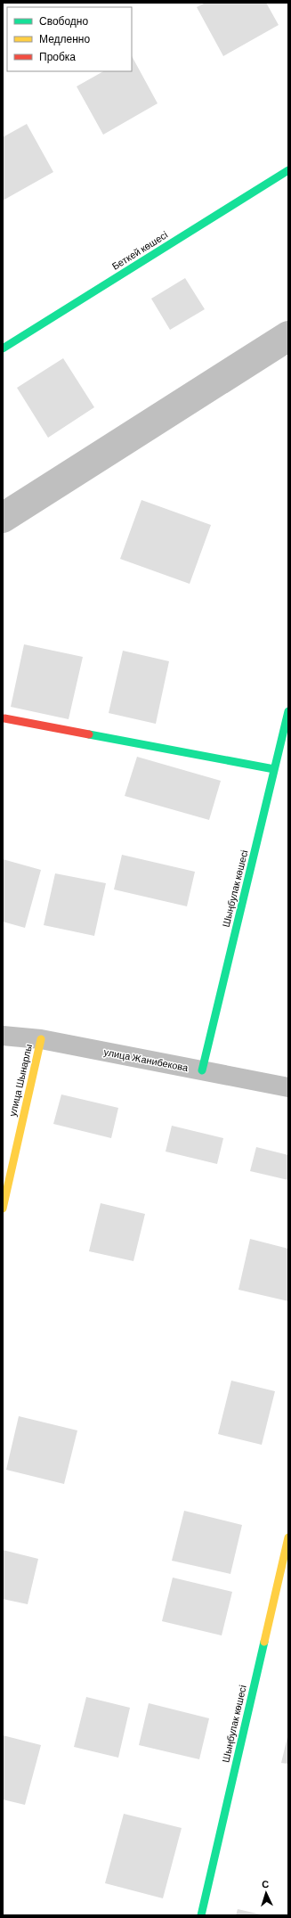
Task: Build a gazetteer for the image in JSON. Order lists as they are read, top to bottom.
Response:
{
  "streets": {
    "street": [
      "Беткей көшесі",
      "Шыңбулак көшесі",
      "улица Жанибекова",
      "улица Шынарлы"
    ]
  },
  "crossings": [
    ["Шыңбулак көшесі", "улица Жанибекова"],
    ["улица Жанибекова", "улица Шынарлы"]
  ],
  "legend": ["Свободно", "Медленно", "Пробка"],
  "north": "top"
}
